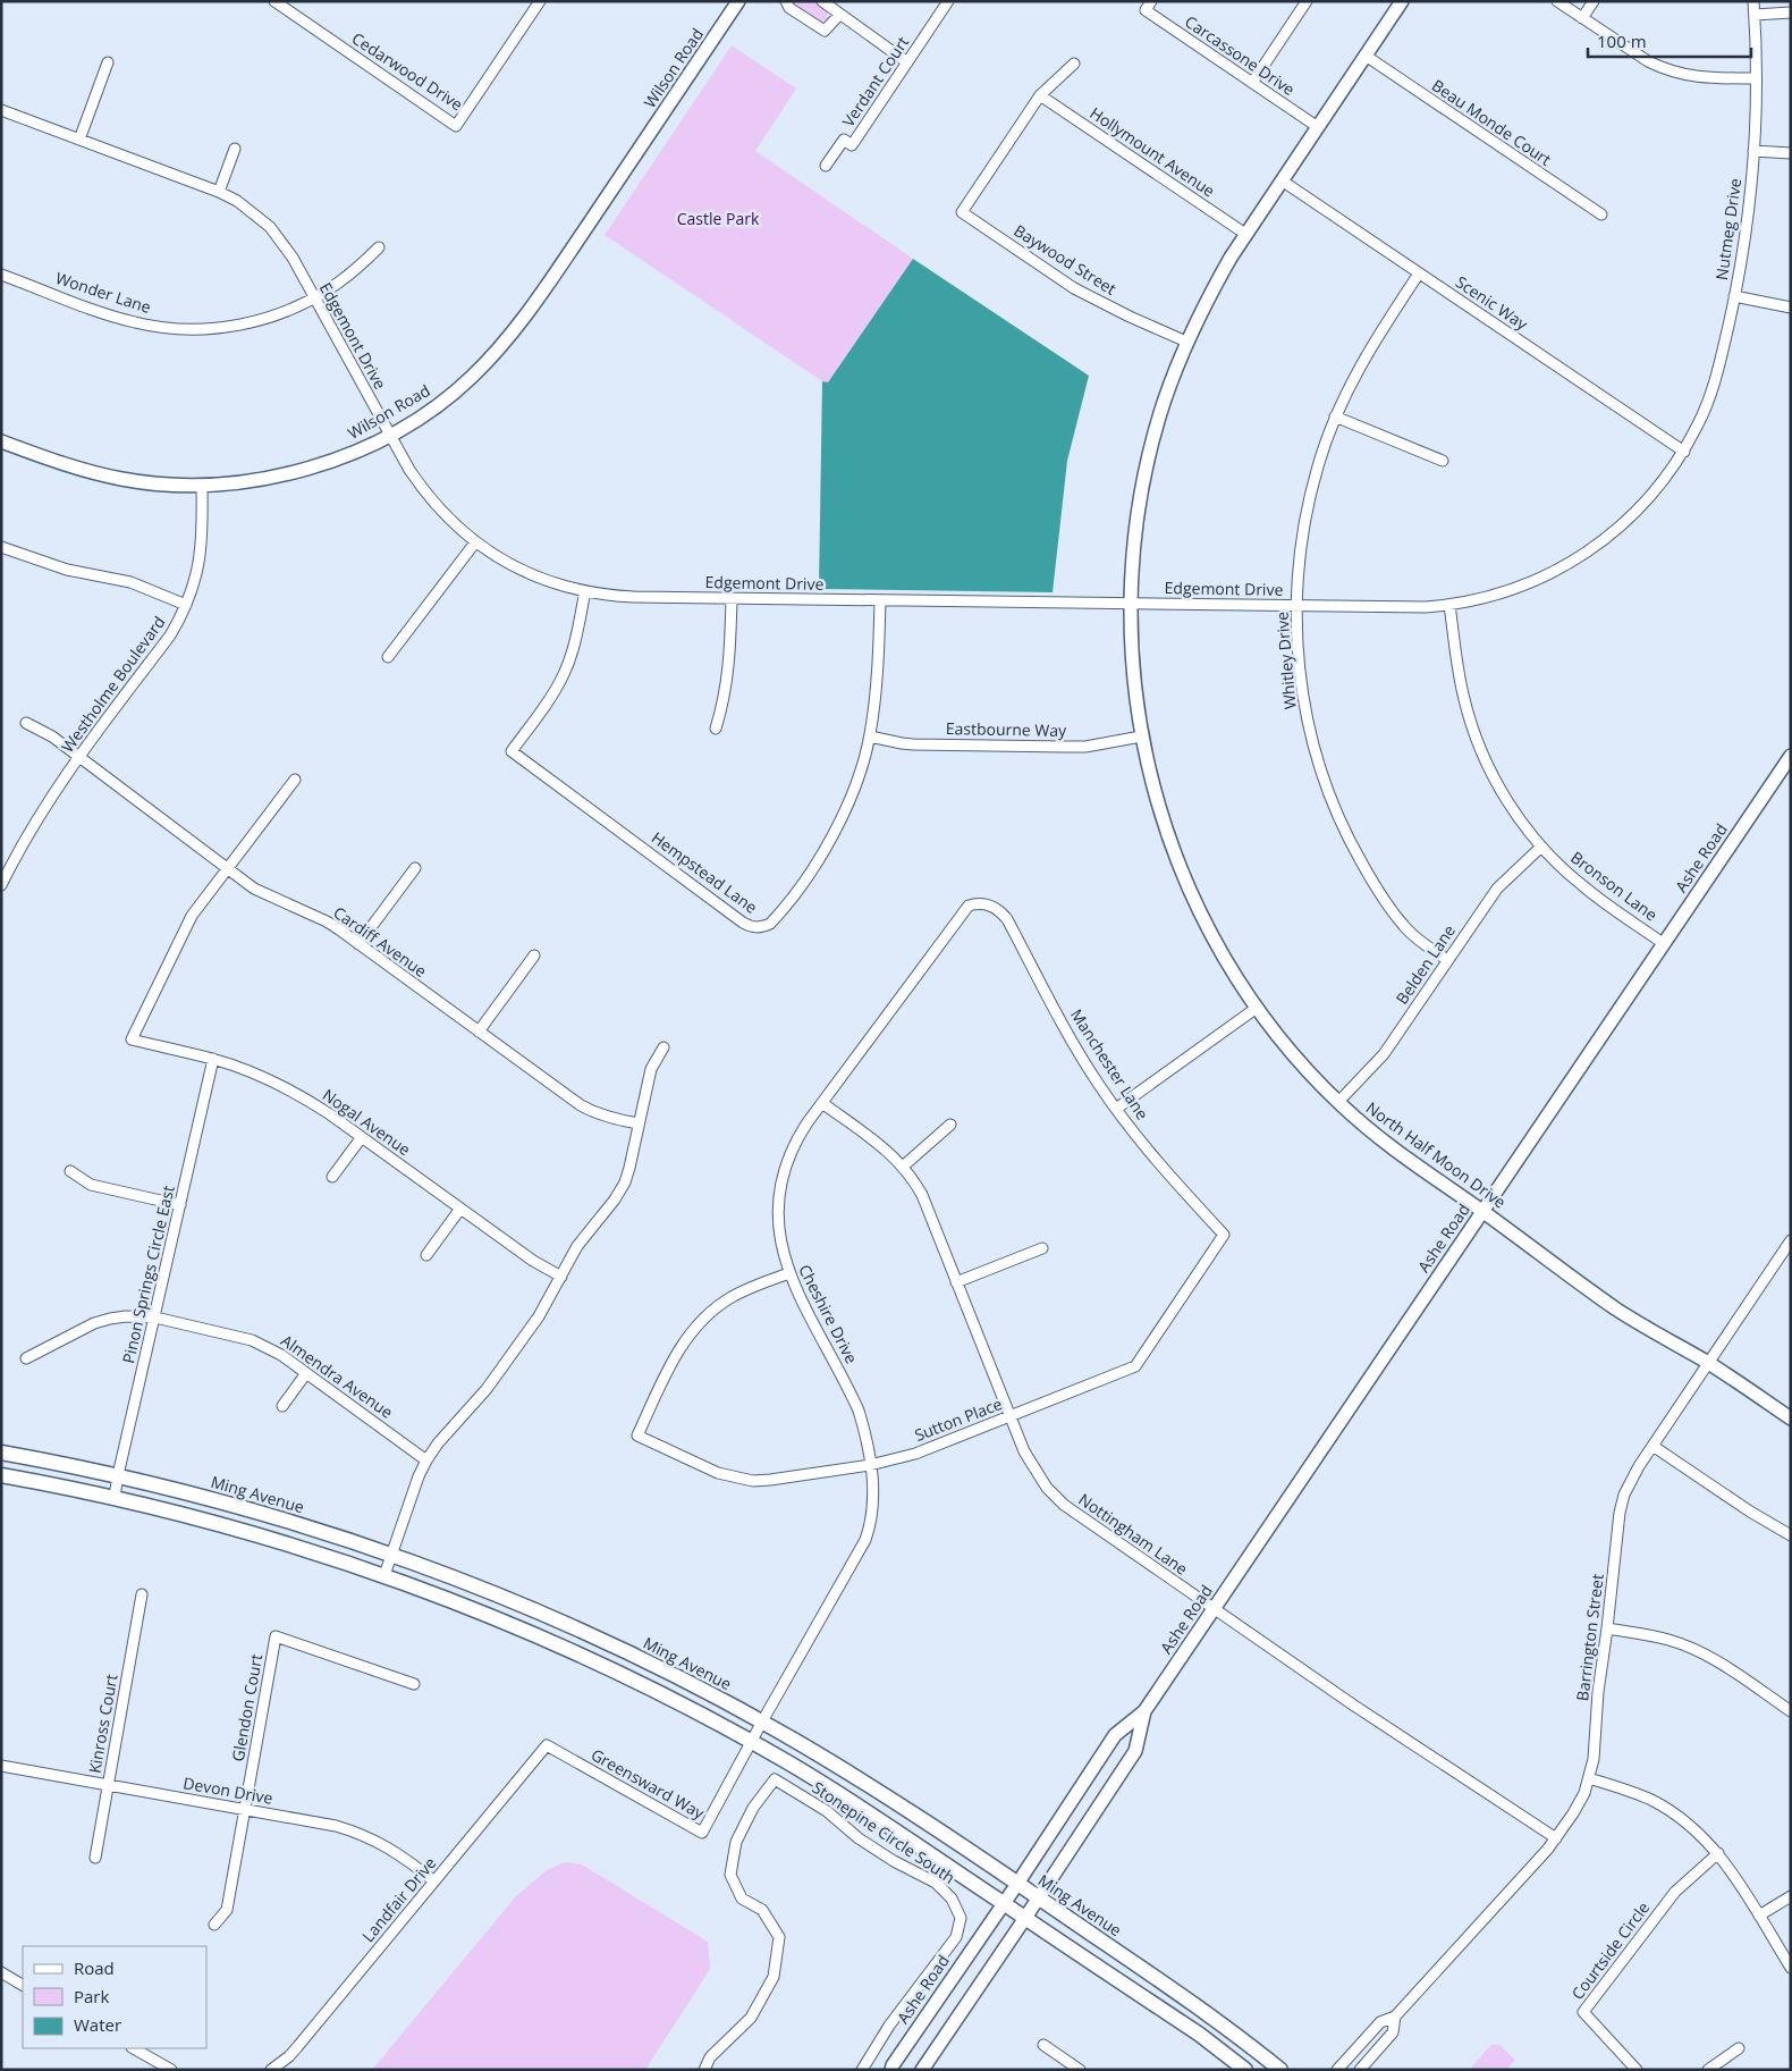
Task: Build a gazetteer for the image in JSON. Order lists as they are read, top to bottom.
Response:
{
  "streets": {
    "main road": ["Ming Avenue"],
    "street": [
      "Carcassone Drive",
      "Wilson Road",
      "Cedarwood Drive",
      "Verdant Court",
      "Beau Monde Court",
      "Hollymount Avenue",
      "Nutmeg Drive",
      "Baywood Street",
      "Wonder Lane",
      "Scenic Way",
      "Edgemont Drive",
      "Whitley Drive",
      "Westholme Boulevard",
      "Eastbourne Way",
      "Ashe Road",
      "Hempstead Lane",
      "Bronson Lane",
      "Cardiff Avenue",
      "Belden Lane",
      "Manchester Lane",
      "Nogal Avenue",
      "North Half Moon Drive",
      "Pinon Springs Circle East",
      "Cheshire Drive",
      "Almendra Avenue",
      "Sutton Place",
      "Nottingham Lane",
      "Barrington Street",
      "Glendon Court",
      "Kinross Court",
      "Greensward Way",
      "Devon Drive",
      "Stonepine Circle South",
      "Landfair Drive",
      "Courtside Circle"
    ]
  },
  "crossings": [
    ["Carcassone Drive", "North Half Moon Drive"],
    ["Wilson Road", "Edgemont Drive"],
    ["Wilson Road", "Westholme Boulevard"],
    ["Beau Monde Court", "North Half Moon Drive"],
    ["Hollymount Avenue", "Baywood Street"],
    ["Hollymount Avenue", "North Half Moon Drive"],
    ["Nutmeg Drive", "Scenic Way"],
    ["Nutmeg Drive", "Edgemont Drive"],
    ["Baywood Street", "North Half Moon Drive"],
    ["Wonder Lane", "Edgemont Drive"],
    ["Scenic Way", "Edgemont Drive"],
    ["Scenic Way", "Whitley Drive"],
    ["Scenic Way", "North Half Moon Drive"],
    ["Edgemont Drive", "Whitley Drive"],
    ["Edgemont Drive", "Hempstead Lane"],
    ["Edgemont Drive", "Bronson Lane"],
    ["Edgemont Drive", "North Half Moon Drive"],
    ["Whitley Drive", "Belden Lane"],
    ["Westholme Boulevard", "Cardiff Avenue"],
    ["Eastbourne Way", "Hempstead Lane"],
    ["Eastbourne Way", "North Half Moon Drive"],
    ["Ashe Road", "Bronson Lane"],
    ["Ashe Road", "North Half Moon Drive"],
    ["Ashe Road", "Ming Avenue"],
    ["Ashe Road", "Nottingham Lane"],
    ["Bronson Lane", "Belden Lane"],
    ["Cardiff Avenue", "Nogal Avenue"],
    ["Belden Lane", "North Half Moon Drive"],
    ["Manchester Lane", "Cheshire Drive"],
    ["Manchester Lane", "Sutton Place"],
    ["Nogal Avenue", "Pinon Springs Circle East"],
    ["North Half Moon Drive", "Barrington Street"],
    ["Pinon Springs Circle East", "Almendra Avenue"],
    ["Pinon Springs Circle East", "Ming Avenue"],
    ["Cheshire Drive", "Sutton Place"],
    ["Cheshire Drive", "Ming Avenue"],
    ["Cheshire Drive", "Nottingham Lane"],
    ["Cheshire Drive", "Greensward Way"],
    ["Sutton Place", "Nottingham Lane"],
    ["Nottingham Lane", "Barrington Street"],
    ["Glendon Court", "Devon Drive"],
    ["Kinross Court", "Devon Drive"],
    ["Greensward Way", "Landfair Drive"],
    ["Devon Drive", "Landfair Drive"]
  ],
  "parks": ["Castle Park"],
  "legend": ["Road", "Park", "Water"],
  "scale_bar": "100 m"
}
